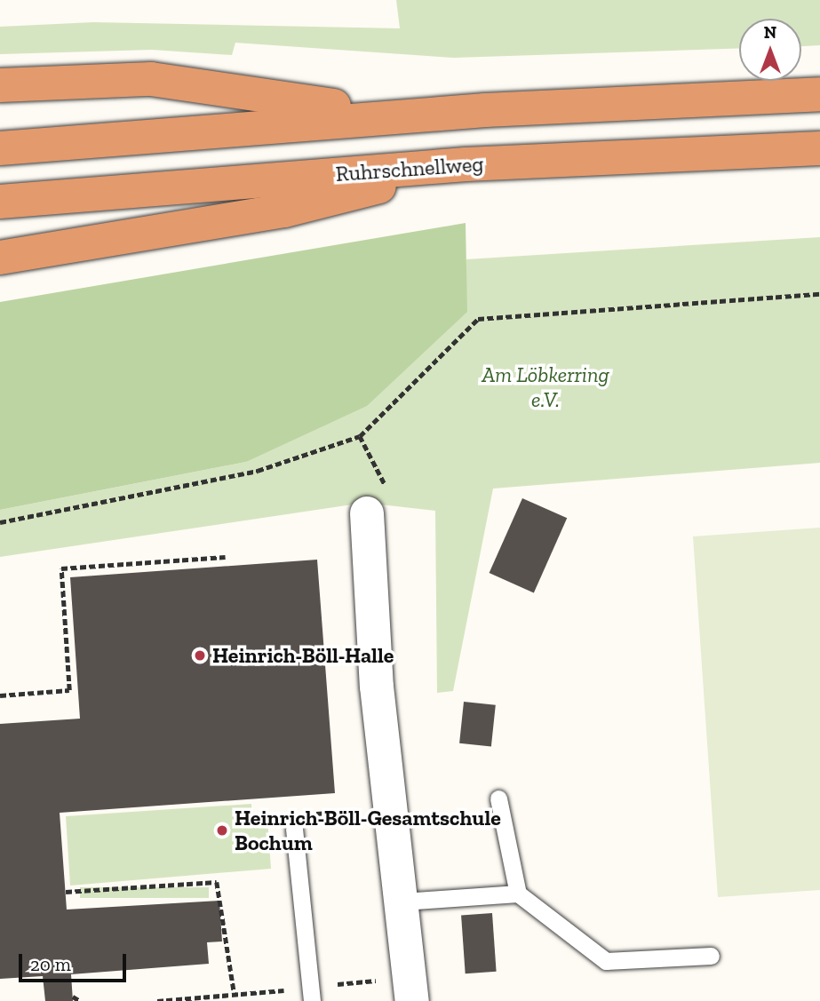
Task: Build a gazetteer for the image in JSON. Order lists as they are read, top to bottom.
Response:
{
  "streets": {
    "highway": ["Ruhrschnellweg"]
  },
  "parks": ["Am Löbkerring e.V."],
  "places": ["Heinrich-Böll-Halle", "Heinrich-Böll-Gesamtschule Bochum"],
  "scale_bar": "20 m",
  "north": "top"
}
